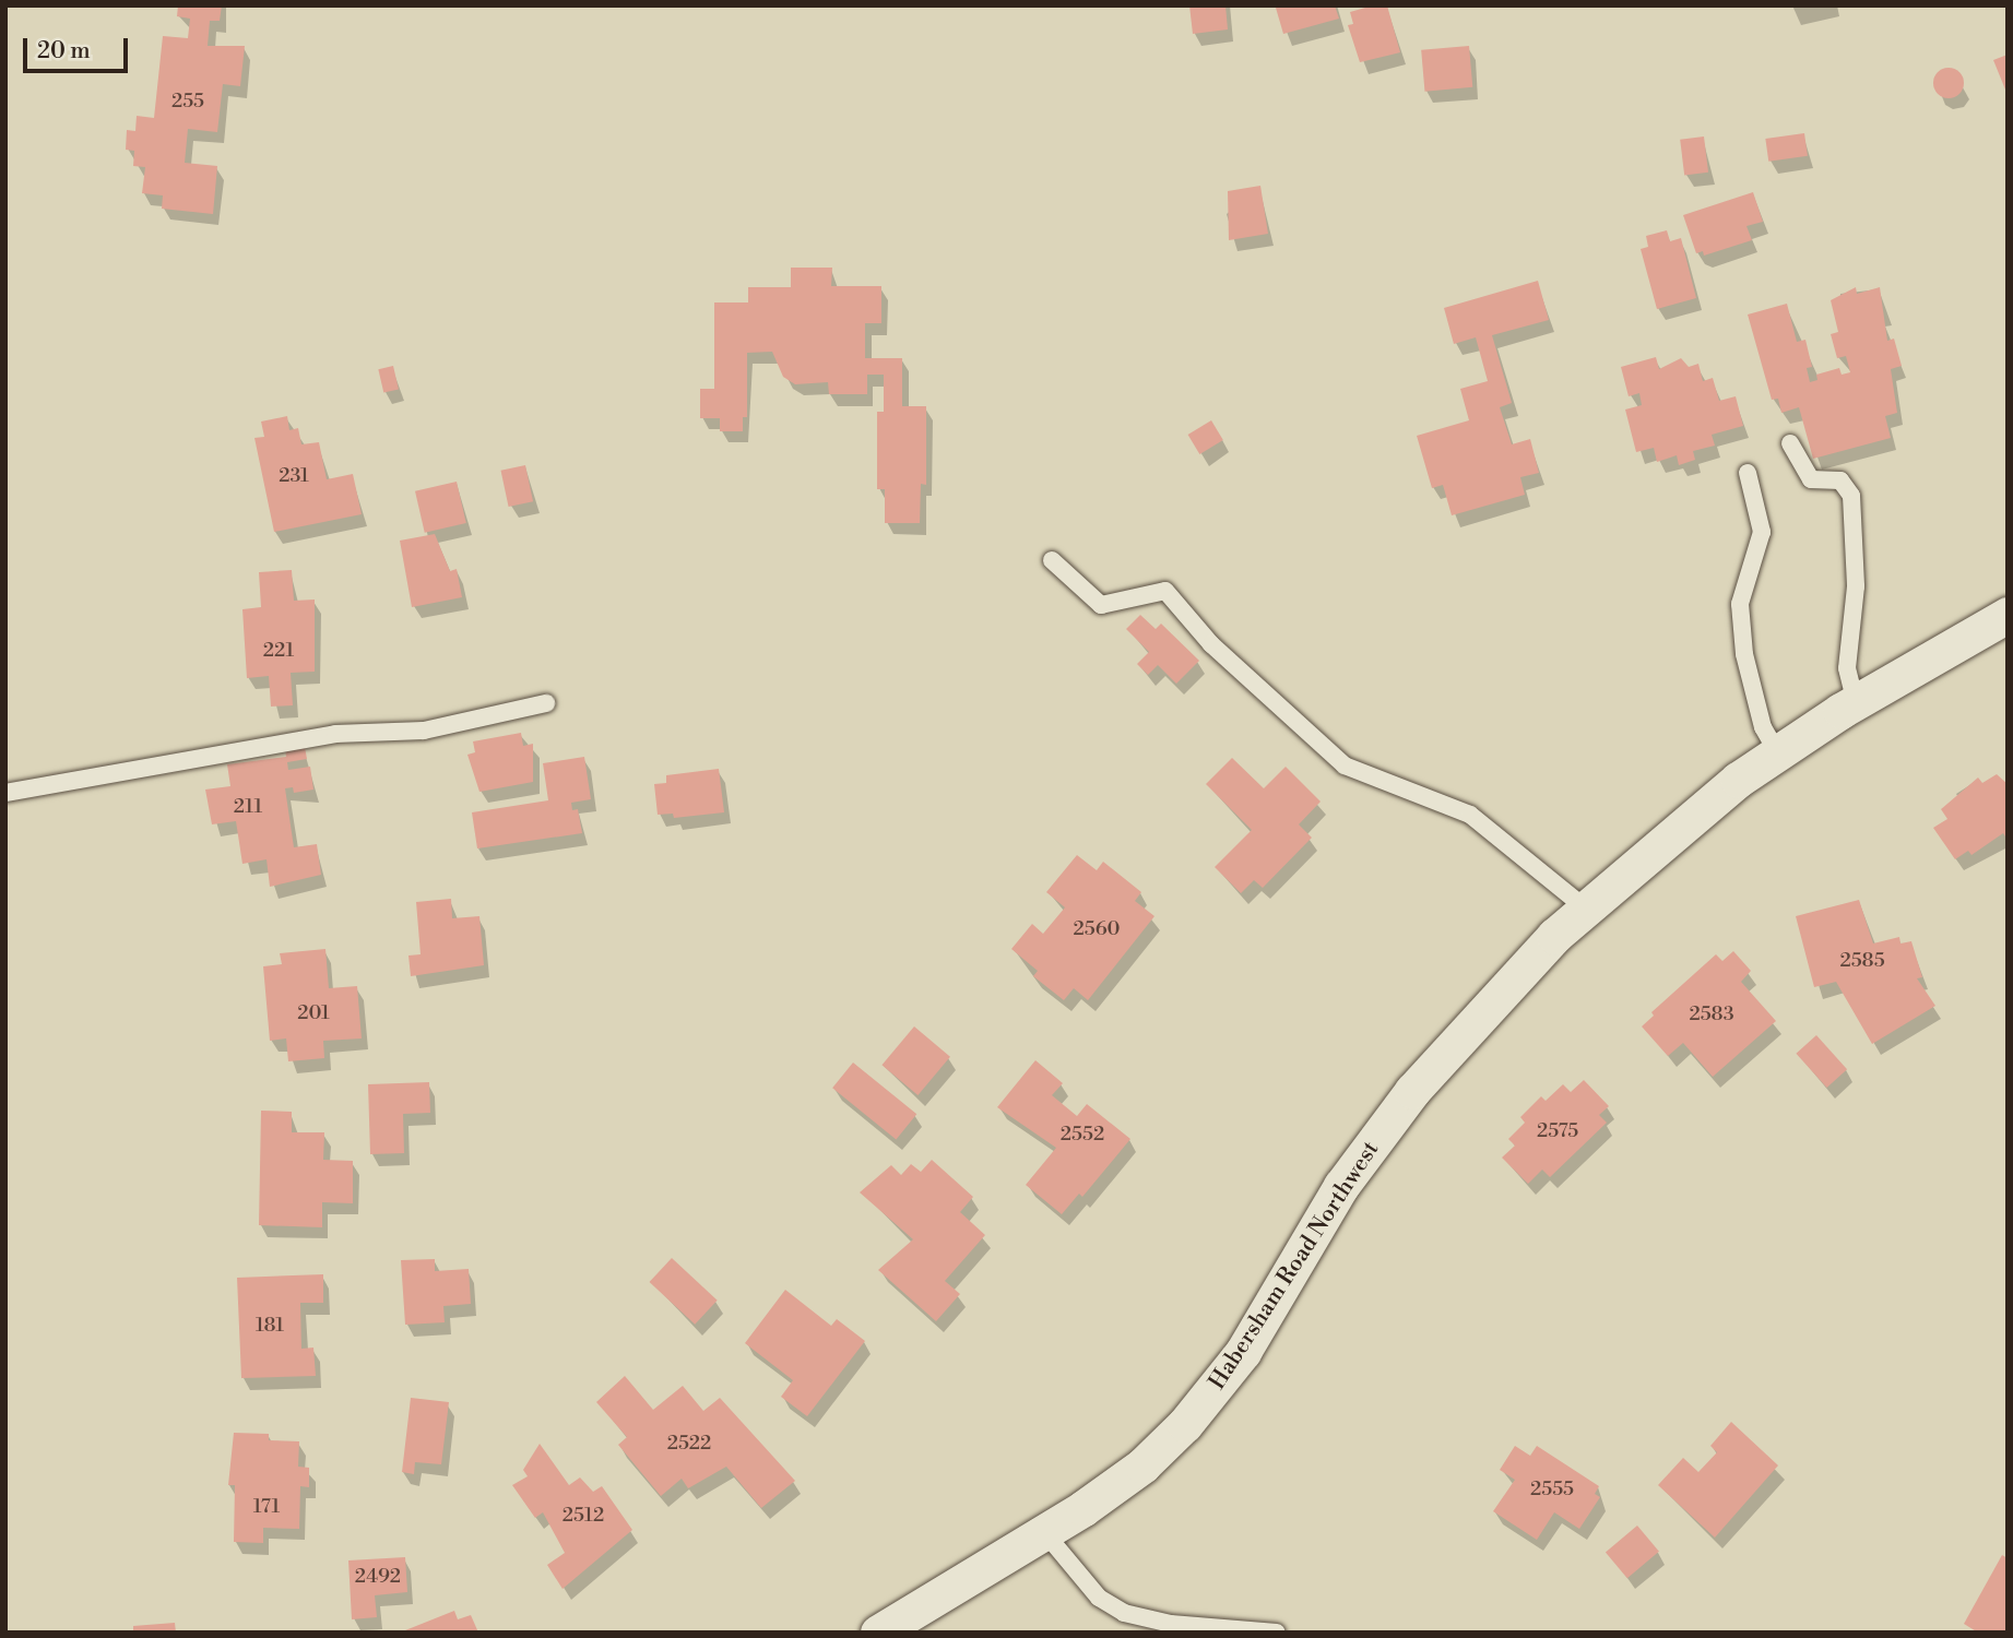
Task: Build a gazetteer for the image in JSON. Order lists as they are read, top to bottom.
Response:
{
  "streets": {
    "street": ["Habersham Road Northwest"]
  },
  "house_numbers": [
    "255",
    "231",
    "221",
    "211",
    "2560",
    "2585",
    "201",
    "2583",
    "2575",
    "2552",
    "181",
    "2522",
    "2555",
    "171",
    "2512",
    "2492"
  ],
  "scale_bar": "20 m"
}
